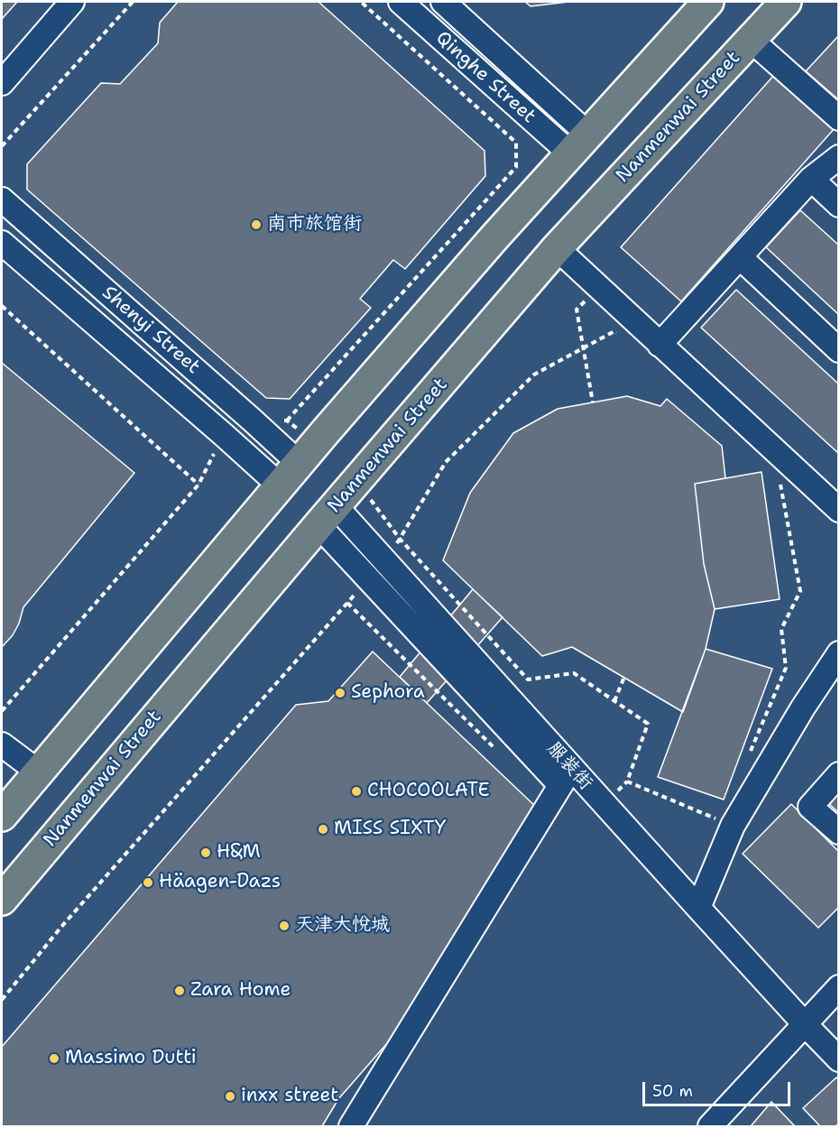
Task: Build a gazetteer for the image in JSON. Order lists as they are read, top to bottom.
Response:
{
  "streets": {
    "main road": ["Nanmenwai Street"],
    "street": ["Qinghe Street", "Shenyi Street", "服装街"]
  },
  "crossings": [
    ["Nanmenwai Street", "服装街"]
  ],
  "places": [
    "南市旅馆街",
    "Sephora",
    "CHOCOOLATE",
    "MISS SIXTY",
    "H&M",
    "Häagen-Dazs",
    "天津大悦城",
    "Zara Home",
    "Massimo Dutti",
    "inxx street"
  ],
  "scale_bar": "50 m"
}
